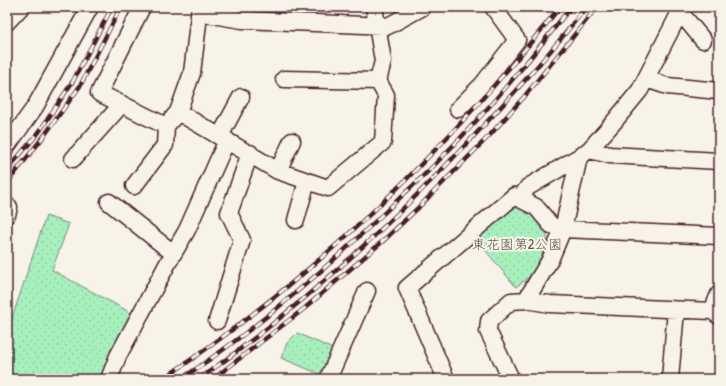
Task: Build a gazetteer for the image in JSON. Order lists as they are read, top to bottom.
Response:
{
  "parks": ["東花園第2公園"]
}
